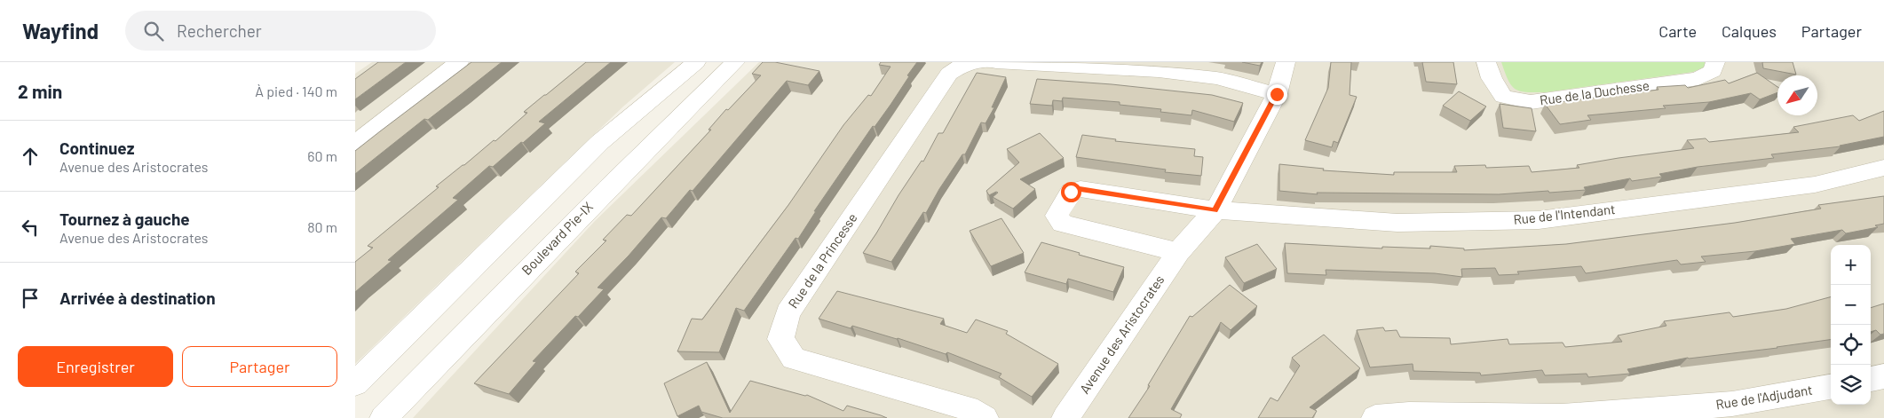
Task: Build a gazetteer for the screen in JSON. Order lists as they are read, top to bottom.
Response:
{
  "streets": {
    "street": [
      "Rue de la Duchesse",
      "Rue de l'Intendant",
      "Boulevard Pie-IX",
      "Rue de la Princesse",
      "Avenue des Aristocrates",
      "Rue de l'Adjudant"
    ]
  },
  "crossings": [
    ["Rue de l'Intendant", "Avenue des Aristocrates"]
  ],
  "north": "bottom left",
  "page": {
    "header": "Wayfind",
    "search": "Rechercher",
    "nav": ["Carte", "Calques", "Partager"],
    "heading": ["2 min", "À pied · 140 m"],
    "list": [
      ["Continuez", "Avenue des Aristocrates", "60 m"],
      ["Tournez à gauche", "Avenue des Aristocrates", "80 m"],
      "Arrivée à destination"
    ],
    "map_buttons": ["+", "−"],
    "buttons": ["Enregistrer", "Partager"]
  }
}
